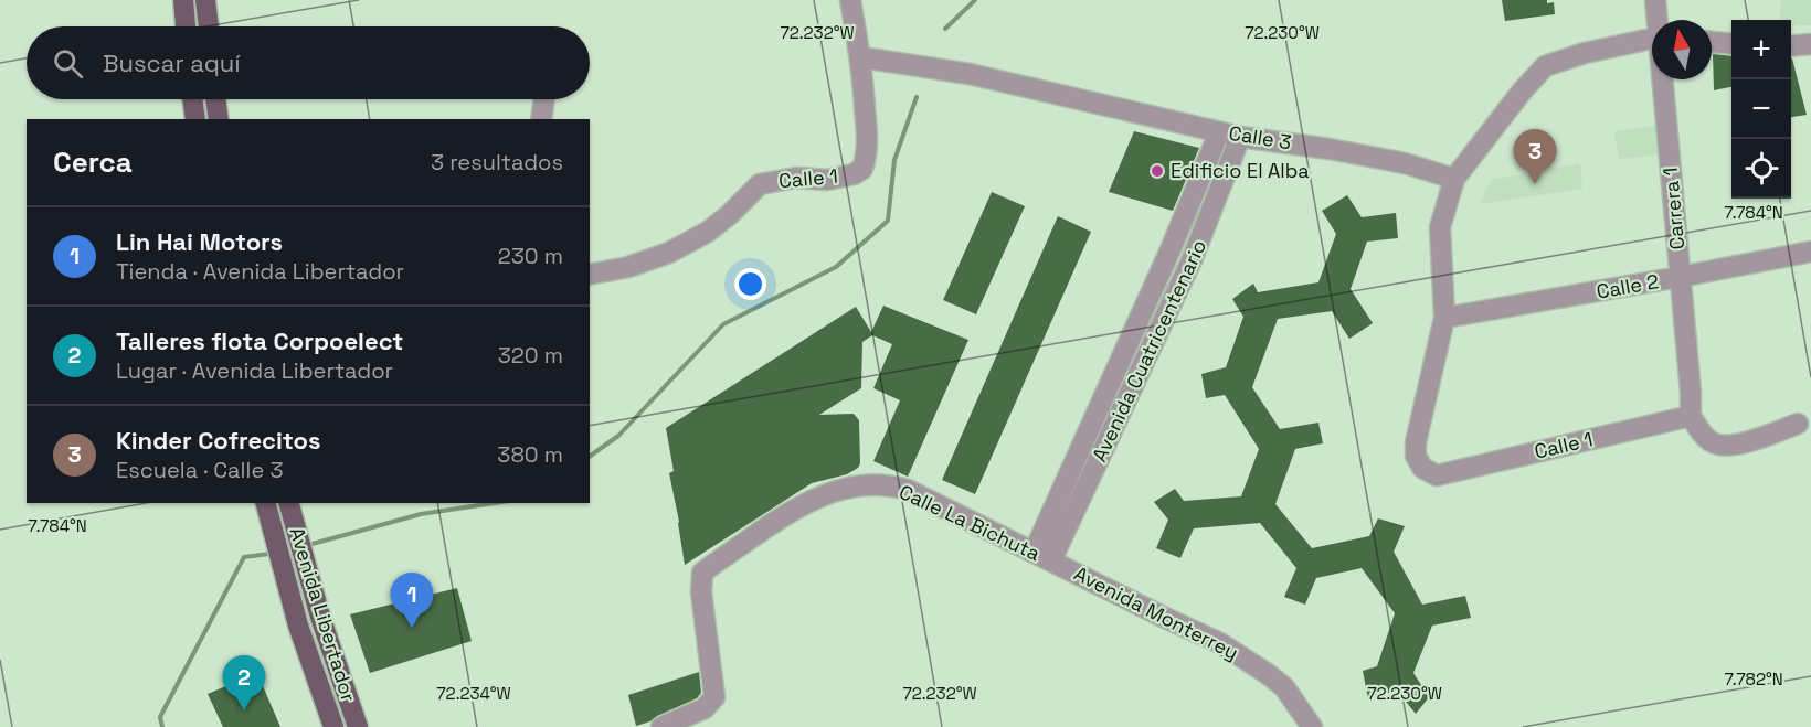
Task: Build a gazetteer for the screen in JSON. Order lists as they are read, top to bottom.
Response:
{
  "streets": {
    "main road": ["Avenida Libertador"],
    "street": [
      "Calle 3",
      "Calle 1",
      "Carrera 1",
      "Calle 2",
      "Avenida Cuatricentenario",
      "Calle La Bichuta",
      "Avenida Monterrey"
    ]
  },
  "crossings": [
    ["Calle 3", "Calle 1"],
    ["Calle 3", "Avenida Cuatricentenario"],
    ["Calle 1", "Carrera 1"],
    ["Calle 1", "Calle 2"],
    ["Carrera 1", "Calle 2"],
    ["Avenida Cuatricentenario", "Calle La Bichuta"],
    ["Avenida Cuatricentenario", "Avenida Monterrey"],
    ["Calle La Bichuta", "Avenida Monterrey"]
  ],
  "places": ["Edificio El Alba"],
  "north": "top",
  "page": {
    "map_buttons": ["+", "−"],
    "search": "Buscar aquí",
    "heading": ["Cerca", "3 resultados"],
    "pins": ["3", "1", "2"],
    "list": [
      {
        "mark": "1",
        "name": "Lin Hai Motors",
        "note": "Tienda · Avenida Libertador",
        "value": "230 m"
      },
      {
        "mark": "2",
        "name": "Talleres flota Corpoelect",
        "note": "Lugar · Avenida Libertador",
        "value": "320 m"
      },
      {
        "mark": "3",
        "name": "Kinder Cofrecitos",
        "note": "Escuela · Calle 3",
        "value": "380 m"
      }
    ]
  },
  "coordinates": [
    "72.232°W",
    "72.230°W",
    "7.784°N",
    "7.782°N",
    "72.234°W"
  ]
}
